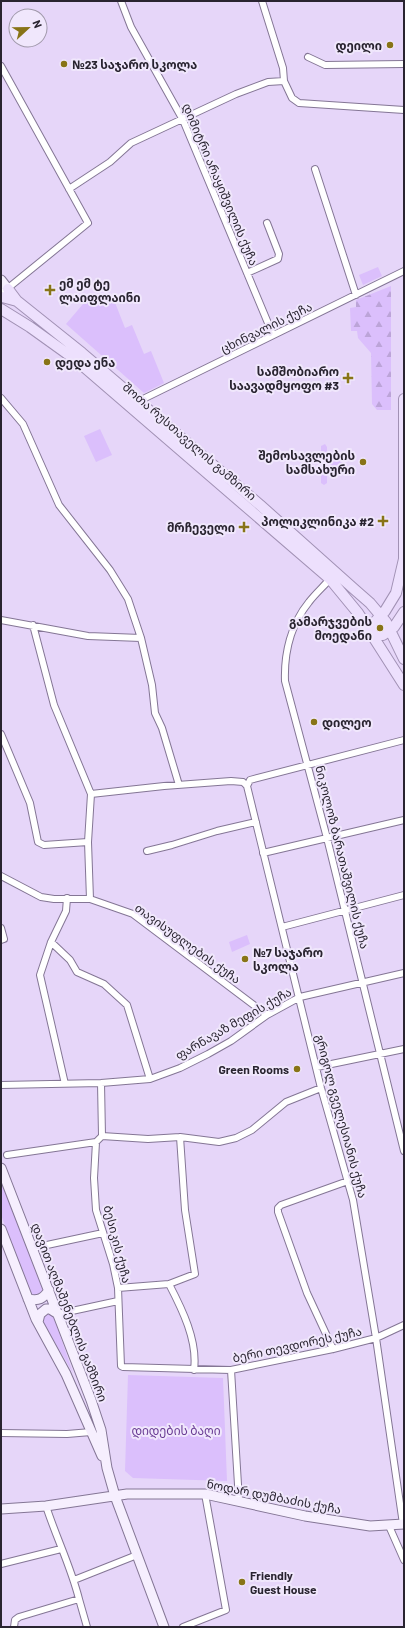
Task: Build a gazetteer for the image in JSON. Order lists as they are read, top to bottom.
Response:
{
  "streets": {
    "main road": ["შოთა რუსთაველის გამზირი", "დავით აღმაშენებლის გამზირი", "ნოდარ დუმბაძის ქუჩა"],
    "street": [
      "დიმიტრი არაყიშვილის ქუჩა",
      "ცხინვალის ქუჩა",
      "ნიკოლოზ ბარათაშვილის ქუჩა",
      "თავისუფლების ქუჩა",
      "ფარნავაზ მეფის ქუჩა",
      "გრიგოლ გველესიანის ქუჩა",
      "ბესიკის ქუჩა",
      "ბერი თევდორეს ქუჩა"
    ]
  },
  "crossings": [
    ["დიმიტრი არაყიშვილის ქუჩა", "ცხინვალის ქუჩა"],
    ["ცხინვალის ქუჩა", "შოთა რუსთაველის გამზირი"],
    ["შოთა რუსთაველის გამზირი", "ნიკოლოზ ბარათაშვილის ქუჩა"],
    ["ნიკოლოზ ბარათაშვილის ქუჩა", "ფარნავაზ მეფის ქუჩა"],
    ["თავისუფლების ქუჩა", "ფარნავაზ მეფის ქუჩა"],
    ["ფარნავაზ მეფის ქუჩა", "გრიგოლ გველესიანის ქუჩა"],
    ["გრიგოლ გველესიანის ქუჩა", "ბერი თევდორეს ქუჩა"],
    ["გრიგოლ გველესიანის ქუჩა", "ნოდარ დუმბაძის ქუჩა"],
    ["ბესიკის ქუჩა", "ბერი თევდორეს ქუჩა"],
    ["დავით აღმაშენებლის გამზირი", "ნოდარ დუმბაძის ქუჩა"]
  ],
  "parks": ["დიდების ბაღი"],
  "places": {
    "other": [
      "დეილი",
      "№23 საჯარო სკოლა",
      "დედა ენა",
      "შემოსავლების სამსახური",
      "გამარჯვების მოედანი",
      "დილეო",
      "№7 საჯარო სკოლა",
      "Green Rooms",
      "Friendly Guest House"
    ],
    "health": [
      "ემ ემ ტე ლაიფლაინი",
      "სამშობიარო საავადმყოფო #3",
      "პოლიკლინიკა #2",
      "მრჩეველი"
    ]
  },
  "north": "right"
}
